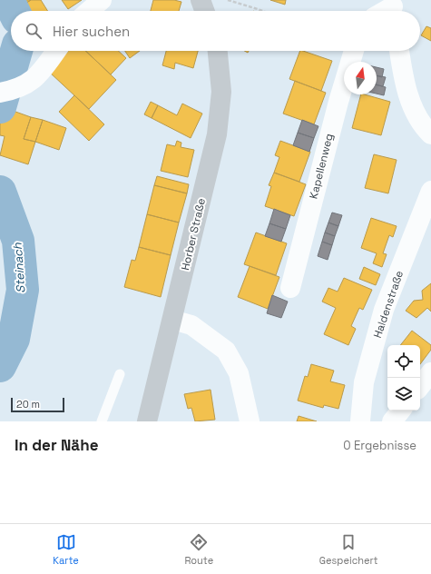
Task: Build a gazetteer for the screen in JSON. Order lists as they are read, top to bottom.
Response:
{
  "streets": {
    "main road": ["Horber Straße"],
    "street": ["Kapellenweg", "Haldenstraße"]
  },
  "water": ["Steinach"],
  "scale_bar": "20 m",
  "north": "top",
  "page": {
    "search": "Hier suchen",
    "scale": "20 m",
    "heading": ["In der Nähe", "0 Ergebnisse"],
    "nav": ["Karte", "Route", "Gespeichert"]
  }
}
